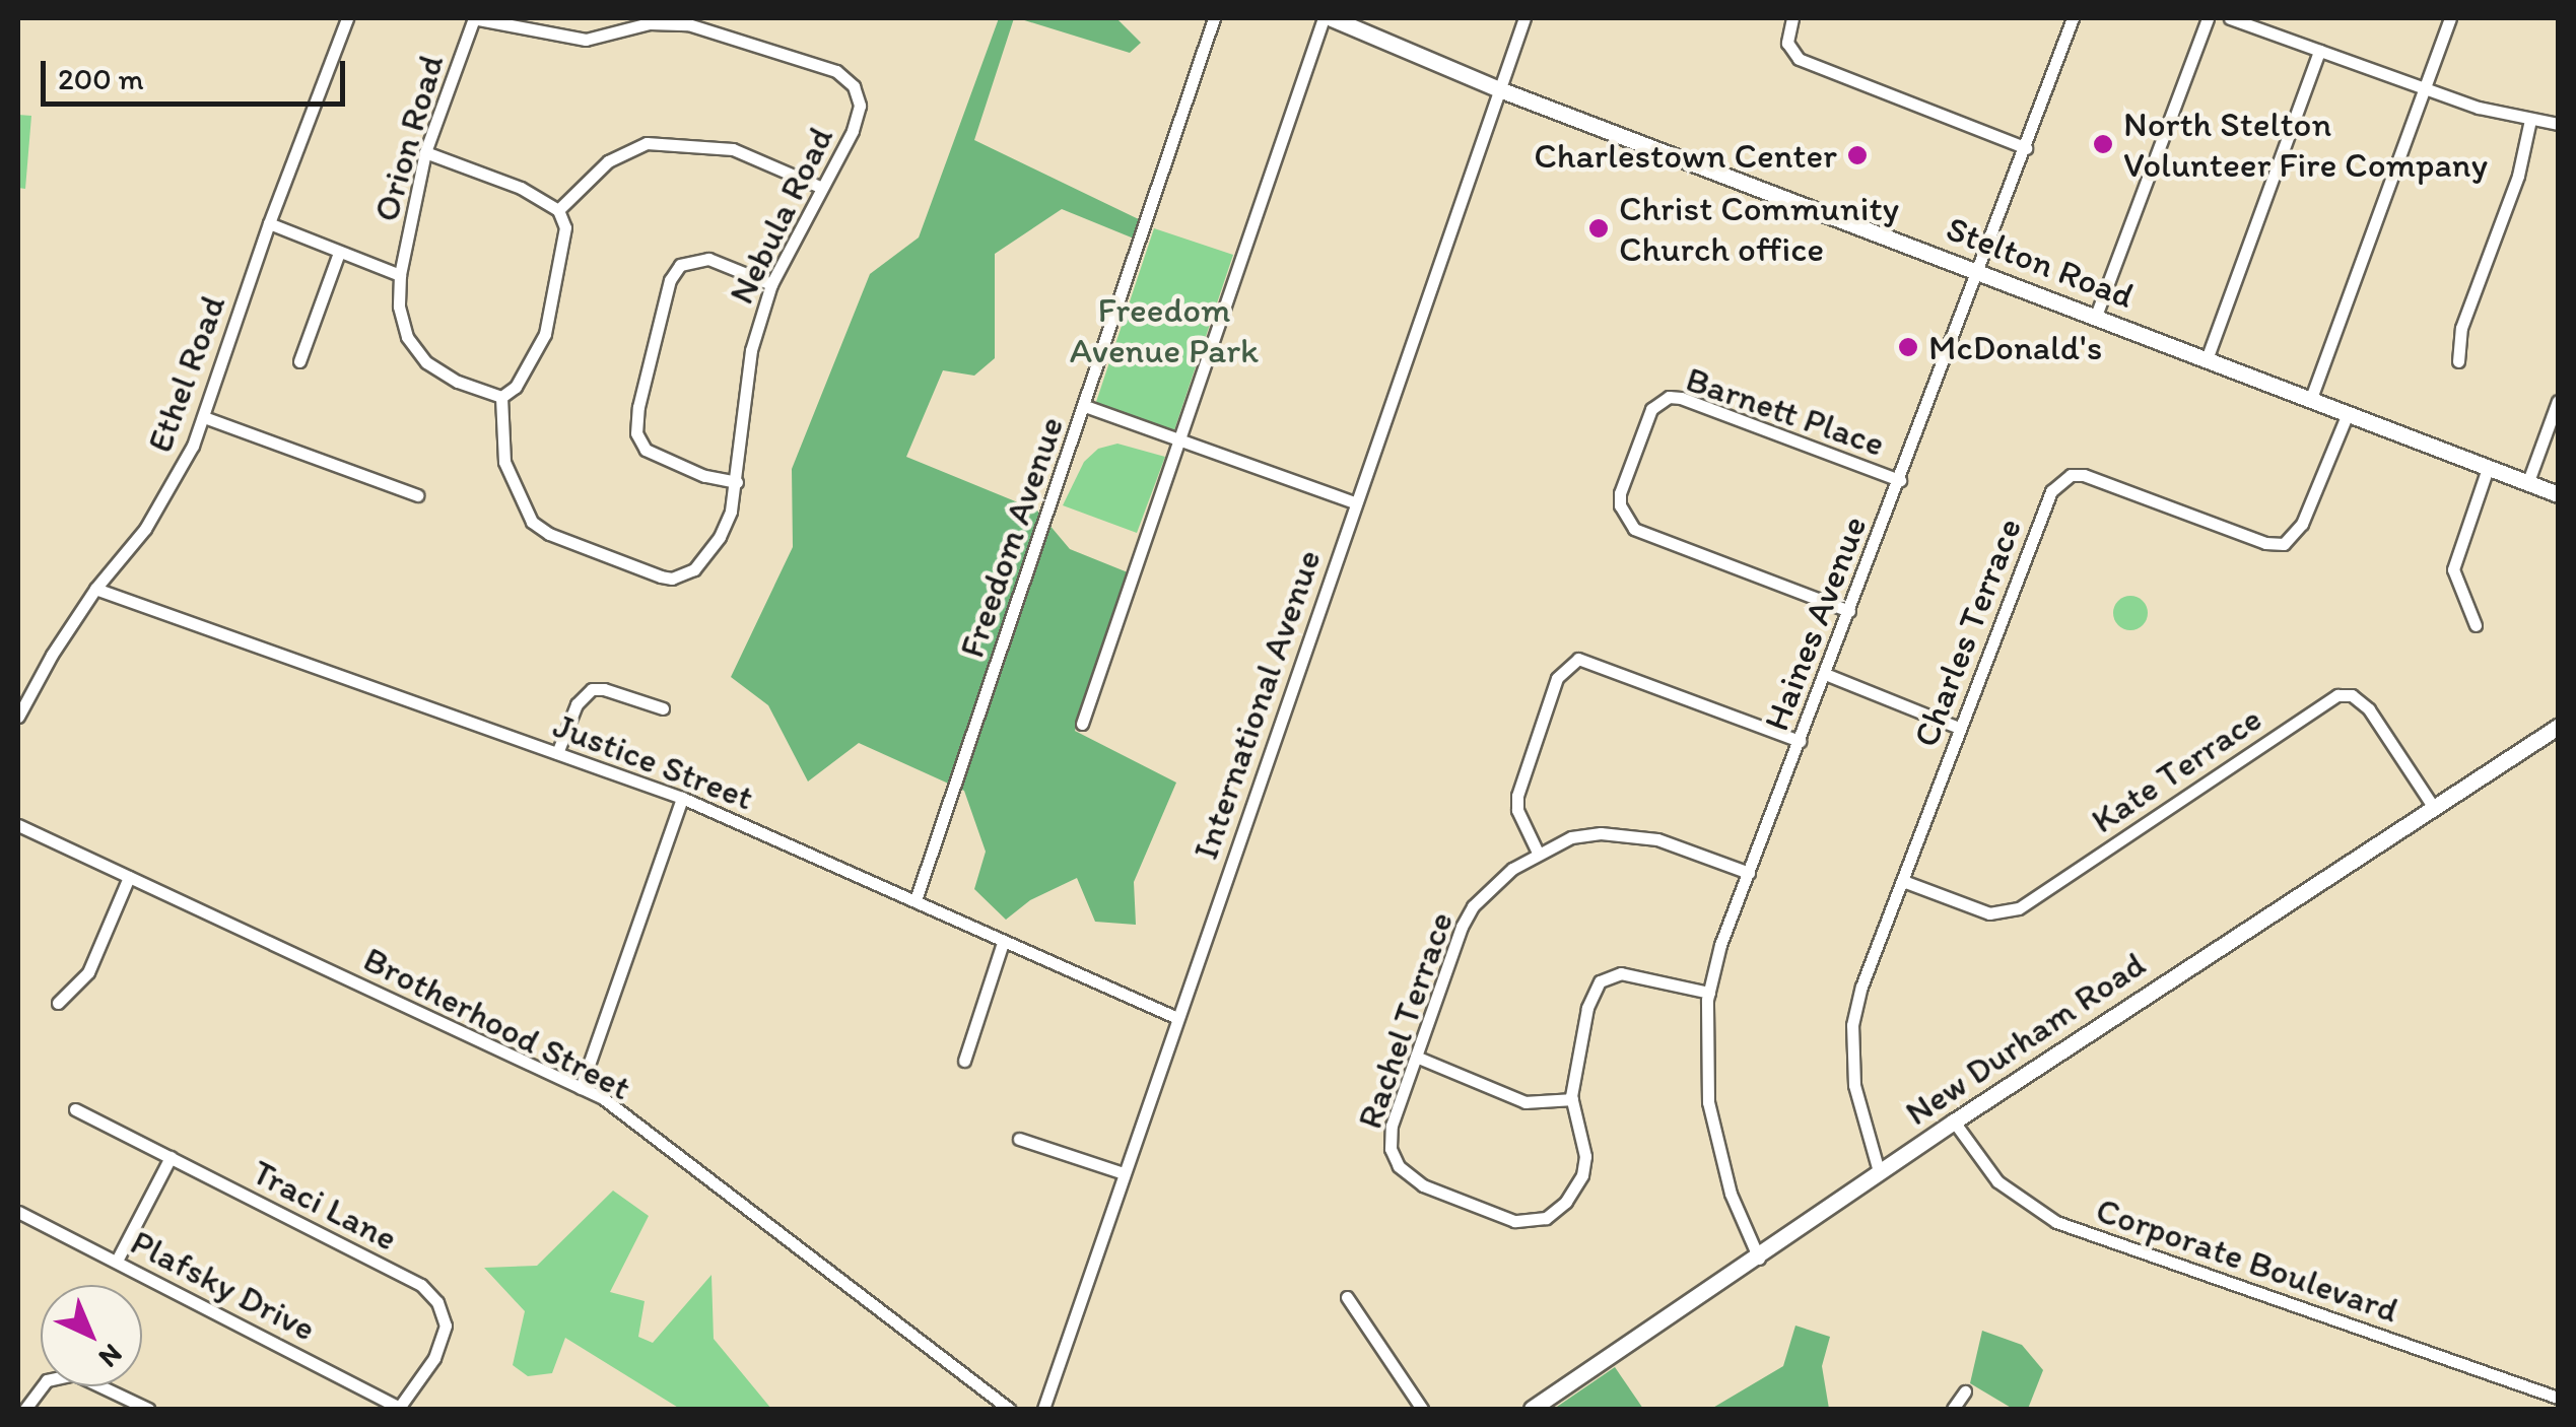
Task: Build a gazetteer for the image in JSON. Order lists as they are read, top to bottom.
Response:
{
  "streets": {
    "main road": ["Stelton Road", "New Durham Road"],
    "street": [
      "Orion Road",
      "Nebula Road",
      "Ethel Road",
      "Barnett Place",
      "Freedom Avenue",
      "Haines Avenue",
      "Charles Terrace",
      "International Avenue",
      "Justice Street",
      "Kate Terrace",
      "Rachel Terrace",
      "Brotherhood Street",
      "Traci Lane",
      "Corporate Boulevard",
      "Plafsky Drive"
    ]
  },
  "crossings": [
    ["Orion Road", "Nebula Road"],
    ["Stelton Road", "Haines Avenue"],
    ["Stelton Road", "Charles Terrace"],
    ["Stelton Road", "International Avenue"],
    ["Ethel Road", "Justice Street"],
    ["Barnett Place", "Haines Avenue"],
    ["Freedom Avenue", "Justice Street"],
    ["Haines Avenue", "Rachel Terrace"],
    ["Haines Avenue", "New Durham Road"],
    ["Charles Terrace", "Kate Terrace"],
    ["Charles Terrace", "New Durham Road"],
    ["International Avenue", "Justice Street"],
    ["Kate Terrace", "New Durham Road"],
    ["New Durham Road", "Corporate Boulevard"],
    ["Traci Lane", "Plafsky Drive"]
  ],
  "parks": ["Freedom Avenue Park"],
  "places": [
    "North Stelton Volunteer Fire Company",
    "Charlestown Center",
    "Christ Community Church office",
    "McDonald's"
  ],
  "scale_bar": "200 m",
  "north": "bottom right"
}
